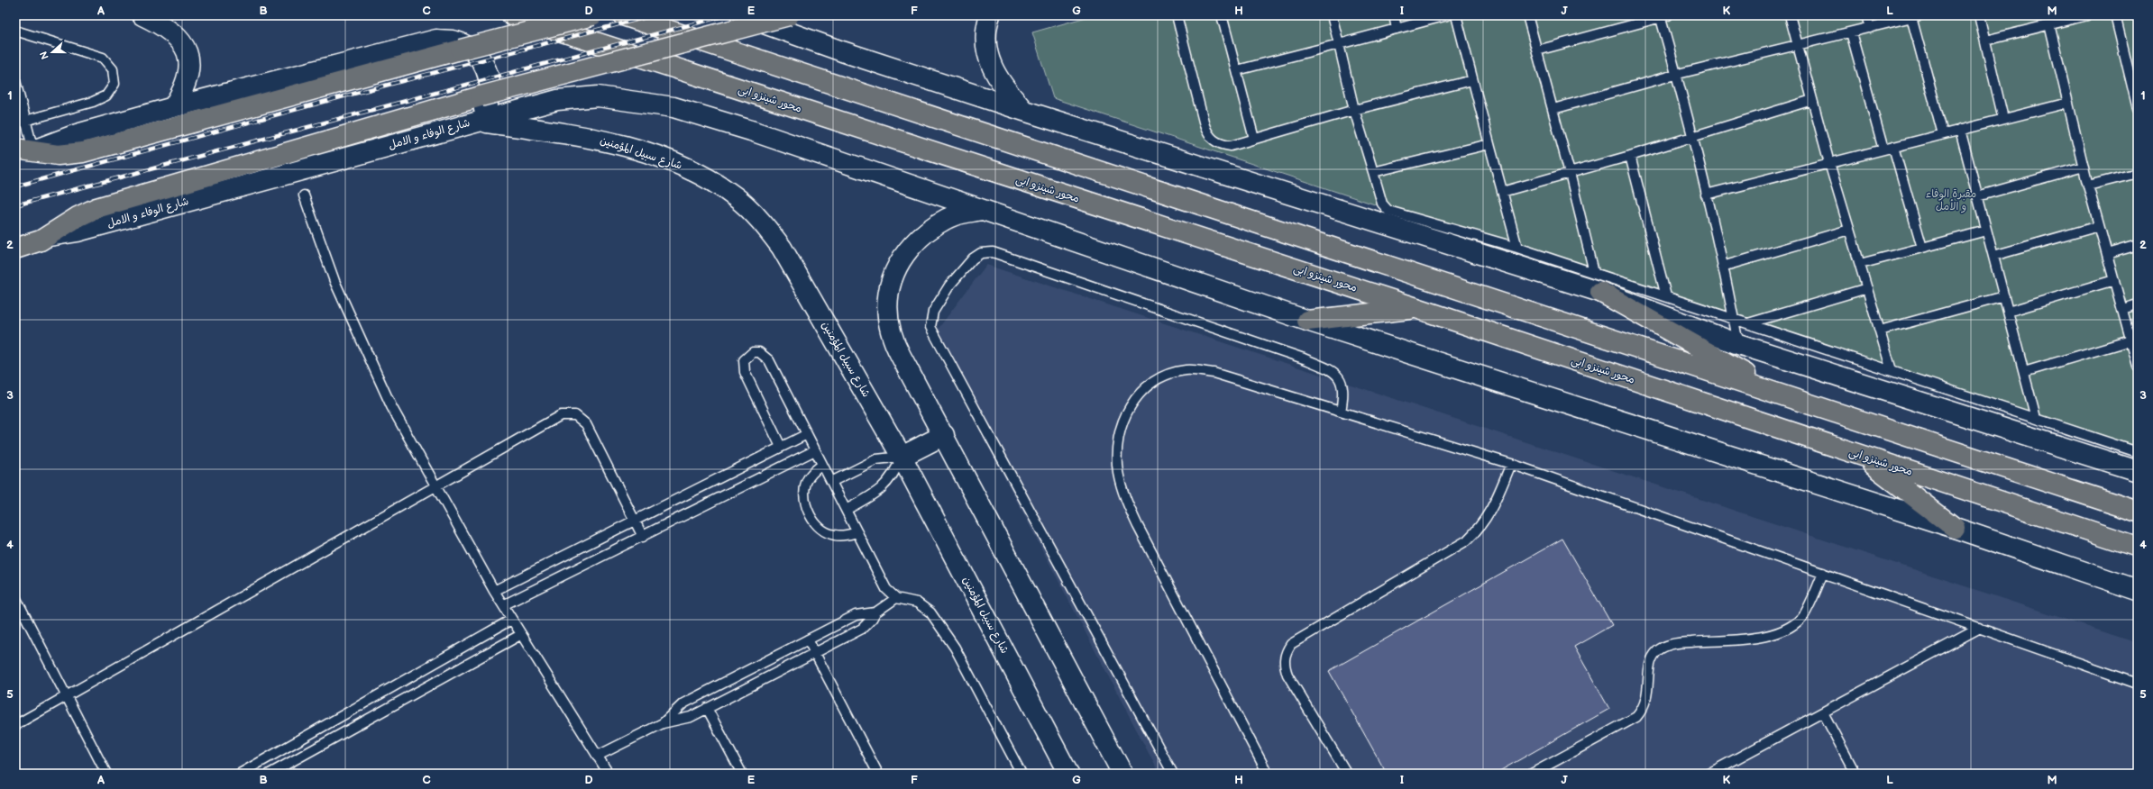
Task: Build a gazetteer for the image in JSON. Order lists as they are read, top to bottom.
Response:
{
  "streets": {
    "main road": ["محور شينزو ابى", "شارع الوفاء و الامل"],
    "street": ["شارع سبيل المؤمنين"]
  },
  "crossings": [
    ["شارع الوفاء و الامل", "شارع سبيل المؤمنين"]
  ],
  "parks": ["مقبرة الوفاء و الأمل"],
  "north": "left",
  "grid": {
    "columns": [
      "A",
      "B",
      "C",
      "D",
      "E",
      "F",
      "G",
      "H",
      "I",
      "J",
      "K",
      "L",
      "M"
    ],
    "rows": [
      "1",
      "2",
      "3",
      "4",
      "5"
    ]
  }
}
